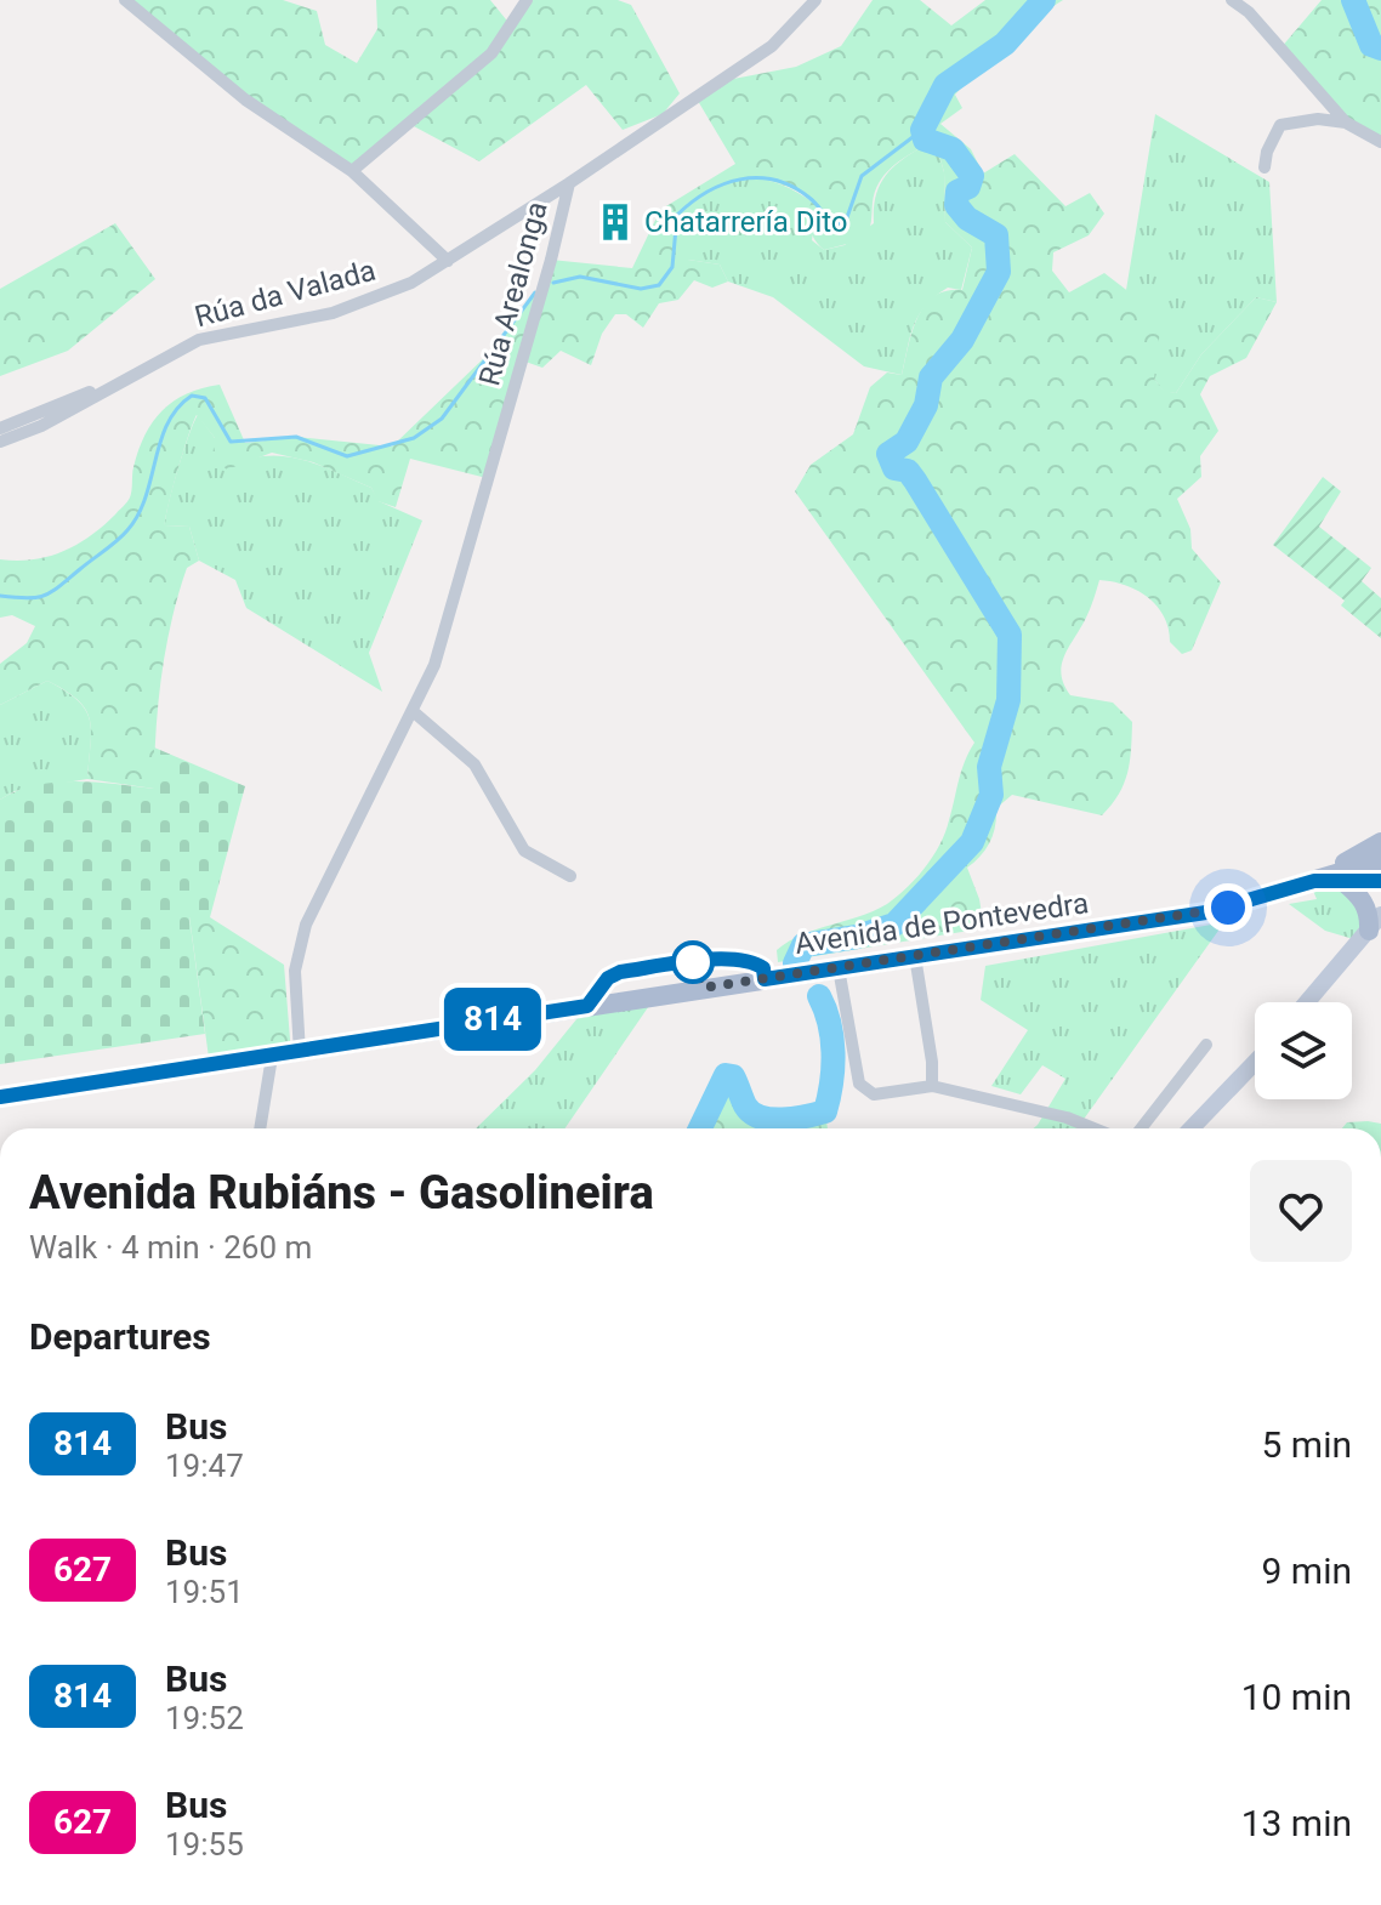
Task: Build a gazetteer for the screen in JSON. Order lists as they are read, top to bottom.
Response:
{
  "streets": {
    "main road": ["Avenida de Pontevedra"],
    "street": ["Rúa da Valada", "Rúa Arealonga"]
  },
  "crossings": [
    ["Rúa da Valada", "Rúa Arealonga"],
    ["Rúa Arealonga", "Avenida de Pontevedra"]
  ],
  "places": {
    "building": ["Chatarrería Dito"]
  },
  "lines": ["bus line 814"],
  "page": {
    "on_map": "814",
    "heading": [
      ["Avenida Rubiáns - Gasolineira", "Walk · 4 min · 260 m"],
      "Departures"
    ],
    "list": [
      {
        "mark": "814",
        "name": "Bus",
        "note": "19:47",
        "value": "5 min"
      },
      {
        "mark": "627",
        "name": "Bus",
        "note": "19:51",
        "value": "9 min"
      },
      {
        "mark": "814",
        "name": "Bus",
        "note": "19:52",
        "value": "10 min"
      },
      {
        "mark": "627",
        "name": "Bus",
        "note": "19:55",
        "value": "13 min"
      }
    ]
  }
}
